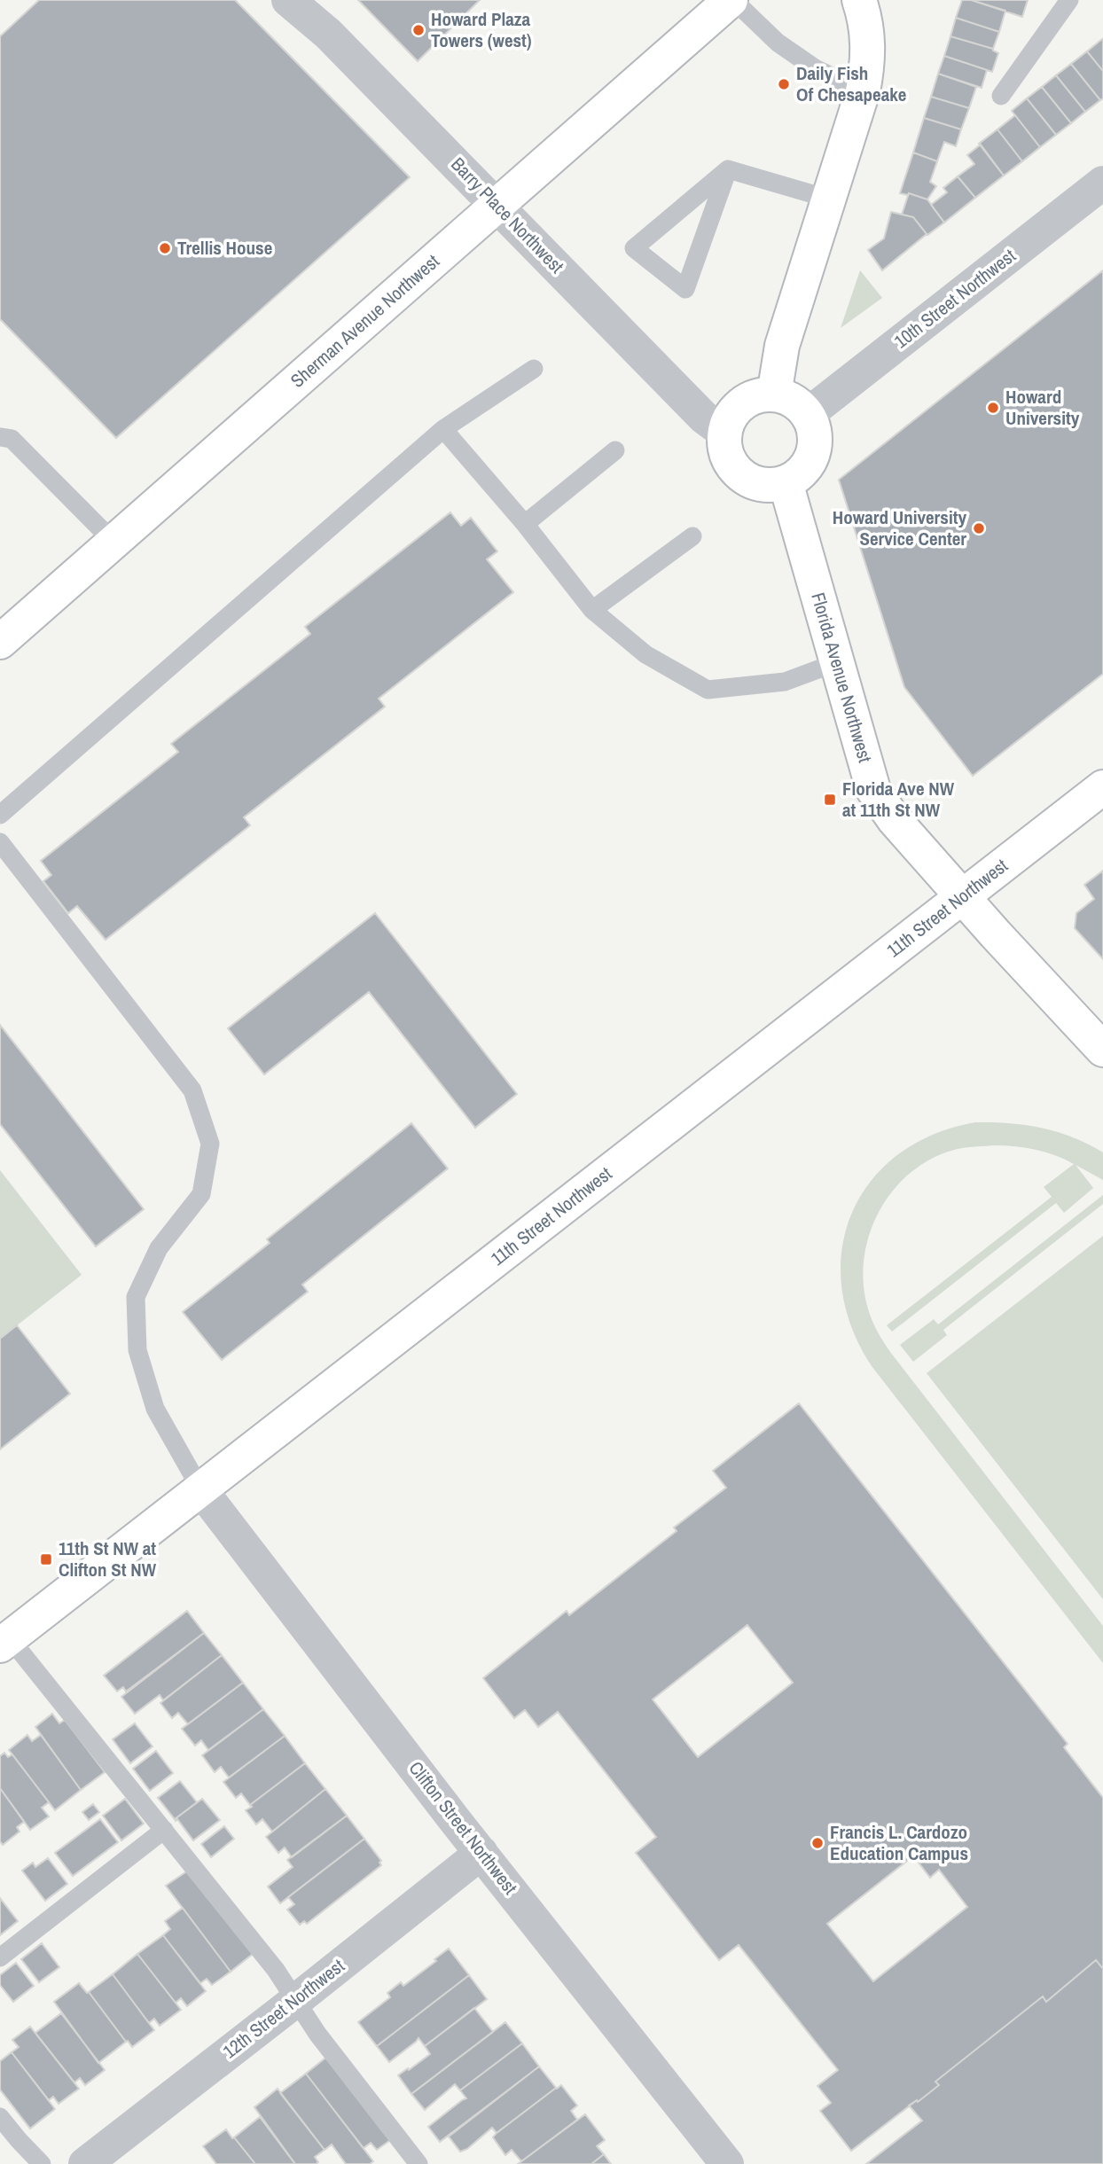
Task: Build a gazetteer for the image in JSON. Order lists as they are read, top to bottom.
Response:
{
  "streets": {
    "main road": ["Sherman Avenue Northwest", "Florida Avenue Northwest", "11th Street Northwest"],
    "street": [
      "Barry Place Northwest",
      "10th Street Northwest",
      "Clifton Street Northwest",
      "12th Street Northwest"
    ]
  },
  "crossings": [
    ["Barry Place Northwest", "10th Street Northwest"],
    ["Barry Place Northwest", "Sherman Avenue Northwest"],
    ["Barry Place Northwest", "Florida Avenue Northwest"],
    ["10th Street Northwest", "Florida Avenue Northwest"],
    ["Florida Avenue Northwest", "11th Street Northwest"],
    ["11th Street Northwest", "Clifton Street Northwest"],
    ["Clifton Street Northwest", "12th Street Northwest"]
  ],
  "places": {
    "other": [
      "Howard Plaza Towers (west)",
      "Daily Fish Of Chesapeake",
      "Trellis House",
      "Howard University",
      "Howard University Service Center",
      "Francis L. Cardozo Education Campus"
    ],
    "transit": ["Florida Ave NW at 11th St NW", "11th St NW at Clifton St NW"]
  }
}
